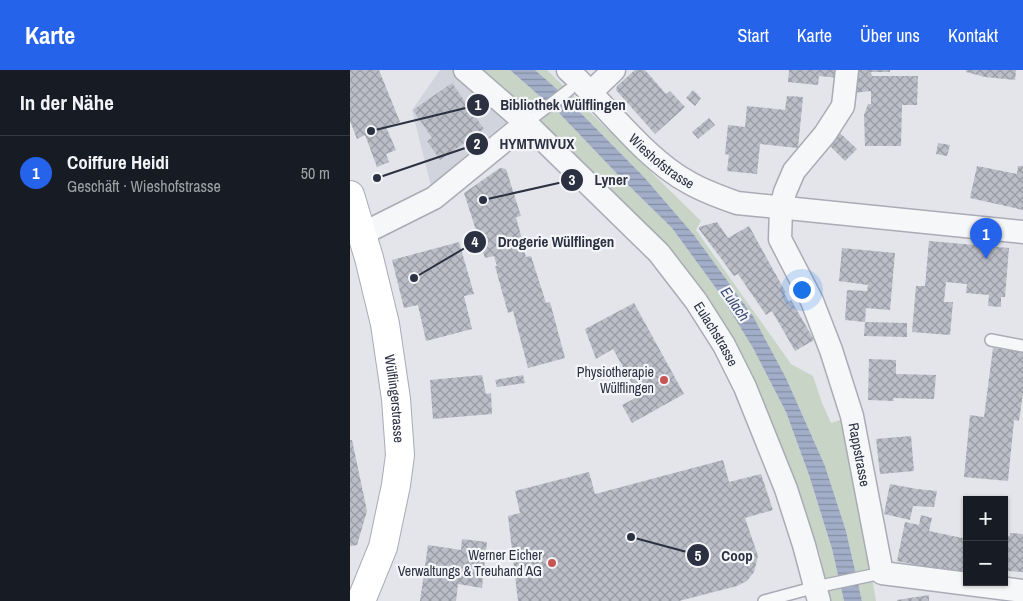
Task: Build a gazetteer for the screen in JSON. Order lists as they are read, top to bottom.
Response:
{
  "streets": {
    "street": [
      "Wieshofstrasse",
      "Eulachstrasse",
      "Wülflingerstrasse",
      "Rappstrasse"
    ]
  },
  "crossings": [
    ["Wieshofstrasse", "Rappstrasse"]
  ],
  "water": ["Eulach"],
  "places": [
    "Bibliothek Wülflingen",
    "HYMTWIVUX",
    "Lyner",
    "Drogerie Wülflingen",
    "Physiotherapie Wülflingen",
    "Coop",
    "Werner Eicher Verwaltungs & Treuhand AG"
  ],
  "page": {
    "header": "Karte",
    "nav": [
      "Start",
      "Karte",
      "Über uns",
      "Kontakt"
    ],
    "heading": "In der Nähe",
    "list": [
      {
        "mark": "1",
        "name": "Coiffure Heidi",
        "note": "Geschäft · Wieshofstrasse",
        "value": "50 m"
      }
    ],
    "pins": "1",
    "map_buttons": ["+", "−"]
  }
}
